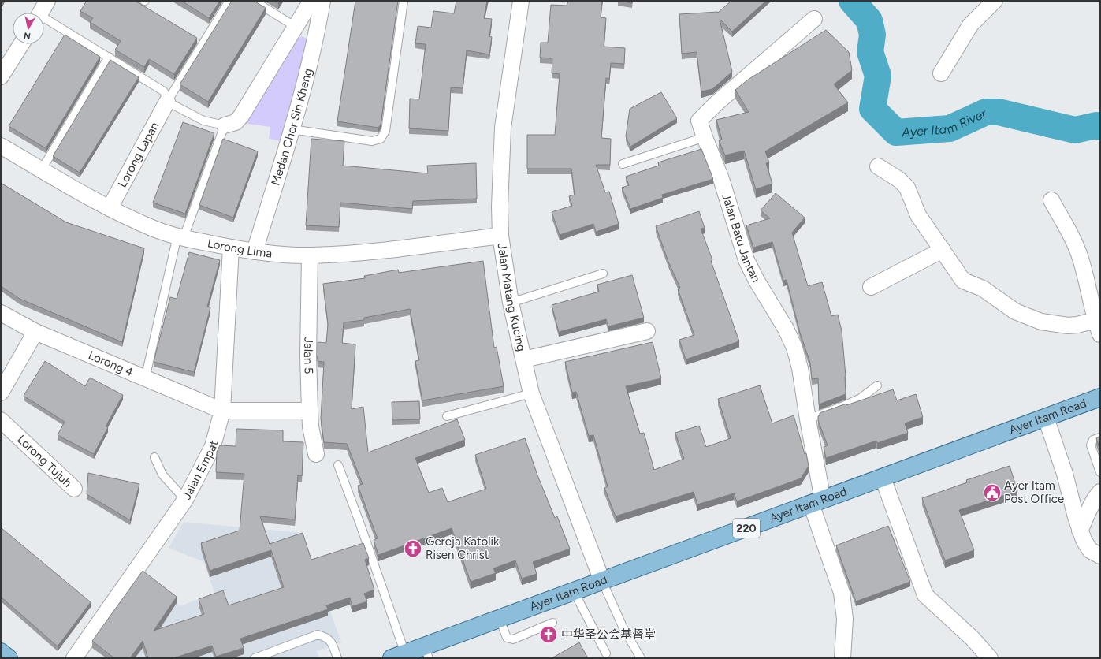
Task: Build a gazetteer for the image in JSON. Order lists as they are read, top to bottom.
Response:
{
  "streets": {
    "main road": ["Ayer Itam Road", "220"],
    "street": [
      "Medan Chor Sin Kheng",
      "Lorong Lapan",
      "Jalan Batu Jantan",
      "Lorong Lima",
      "Jalan Matang Kucing",
      "Jalan 5",
      "Lorong 4",
      "Lorong Tujuh",
      "Jalan Empat"
    ]
  },
  "crossings": [
    ["Medan Chor Sin Kheng", "Lorong Lima"],
    ["Lorong Lapan", "Lorong Lima"],
    ["Jalan Batu Jantan", "Ayer Itam Road"],
    ["Lorong Lima", "Jalan Matang Kucing"],
    ["Lorong Lima", "Jalan 5"],
    ["Lorong Lima", "Jalan Empat"],
    ["Jalan Matang Kucing", "Ayer Itam Road"],
    ["Lorong 4", "Jalan Empat"]
  ],
  "water": ["Ayer Itam River"],
  "places": {
    "public building": ["Ayer Itam Post Office"],
    "church": ["Gereja Katolik Risen Christ", "中华圣公会基督堂"]
  },
  "north": "bottom"
}
